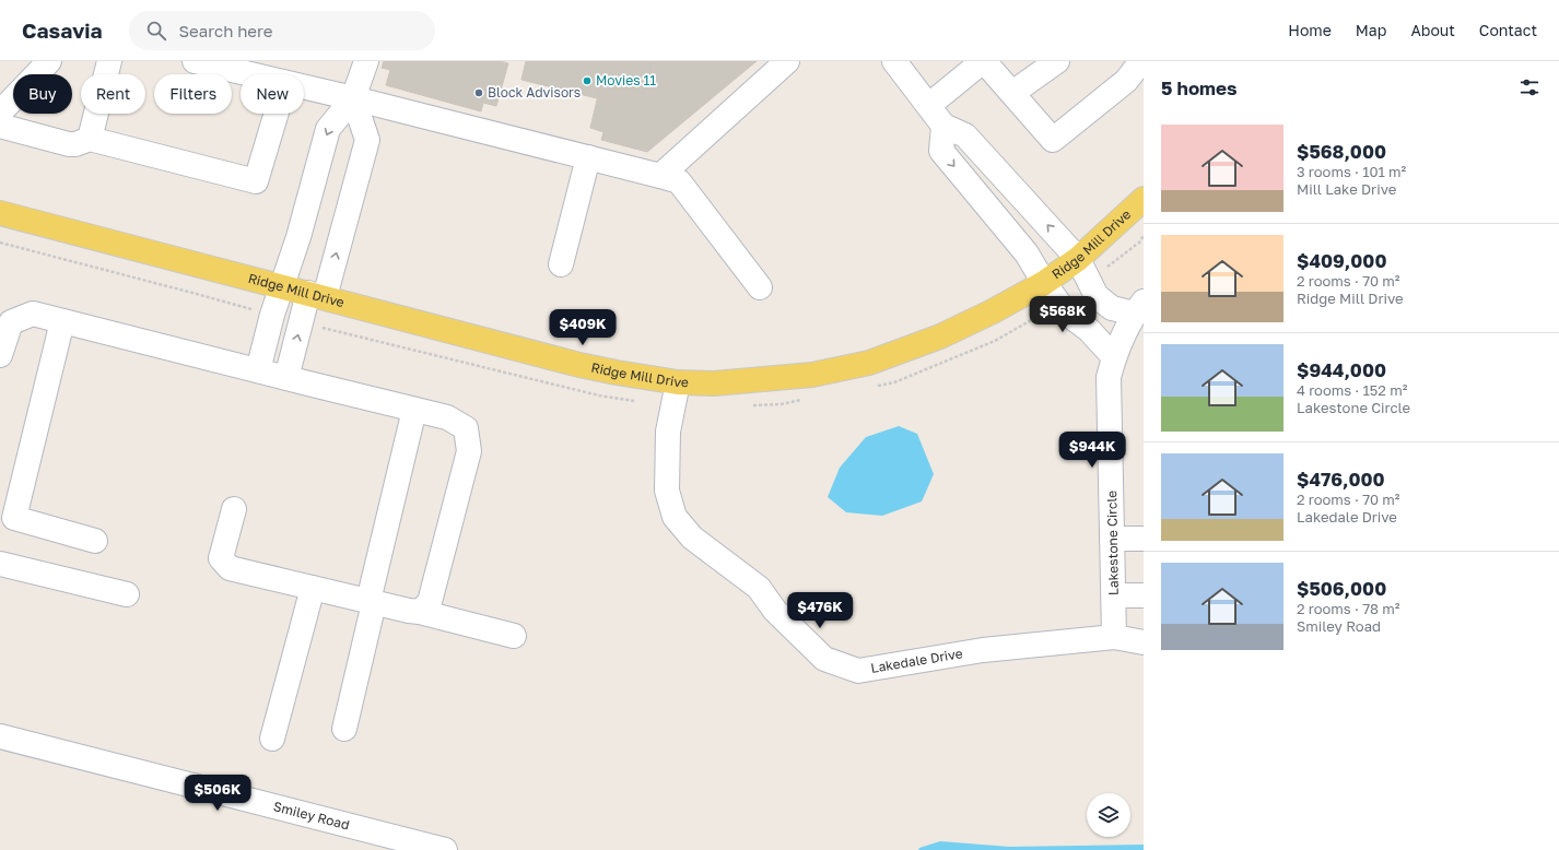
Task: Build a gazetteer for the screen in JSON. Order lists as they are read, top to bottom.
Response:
{
  "streets": {
    "main road": ["Ridge Mill Drive"],
    "street": ["Lakestone Circle", "Lakedale Drive", "Smiley Road"]
  },
  "crossings": [
    ["Ridge Mill Drive", "Lakedale Drive"],
    ["Lakestone Circle", "Lakedale Drive"]
  ],
  "places": ["Movies 11", "Block Advisors"],
  "page": {
    "header": "Casavia",
    "search": "Search here",
    "nav": [
      "Home",
      "Map",
      "About",
      "Contact"
    ],
    "heading": "5 homes",
    "chip": [
      "Buy",
      "Rent",
      "Filters",
      "New"
    ],
    "list": [
      {
        "name": "$568,000",
        "note": "3 rooms · 101 m² · Mill Lake Drive"
      },
      {
        "name": "$409,000",
        "note": "2 rooms · 70 m² · Ridge Mill Drive"
      },
      {
        "name": "$944,000",
        "note": "4 rooms · 152 m² · Lakestone Circle"
      },
      {
        "name": "$476,000",
        "note": "2 rooms · 70 m² · Lakedale Drive"
      },
      {
        "name": "$506,000",
        "note": "2 rooms · 78 m² · Smiley Road"
      }
    ],
    "price": [
      "$568K",
      "$409K",
      "$944K",
      "$476K",
      "$506K"
    ]
  }
}
